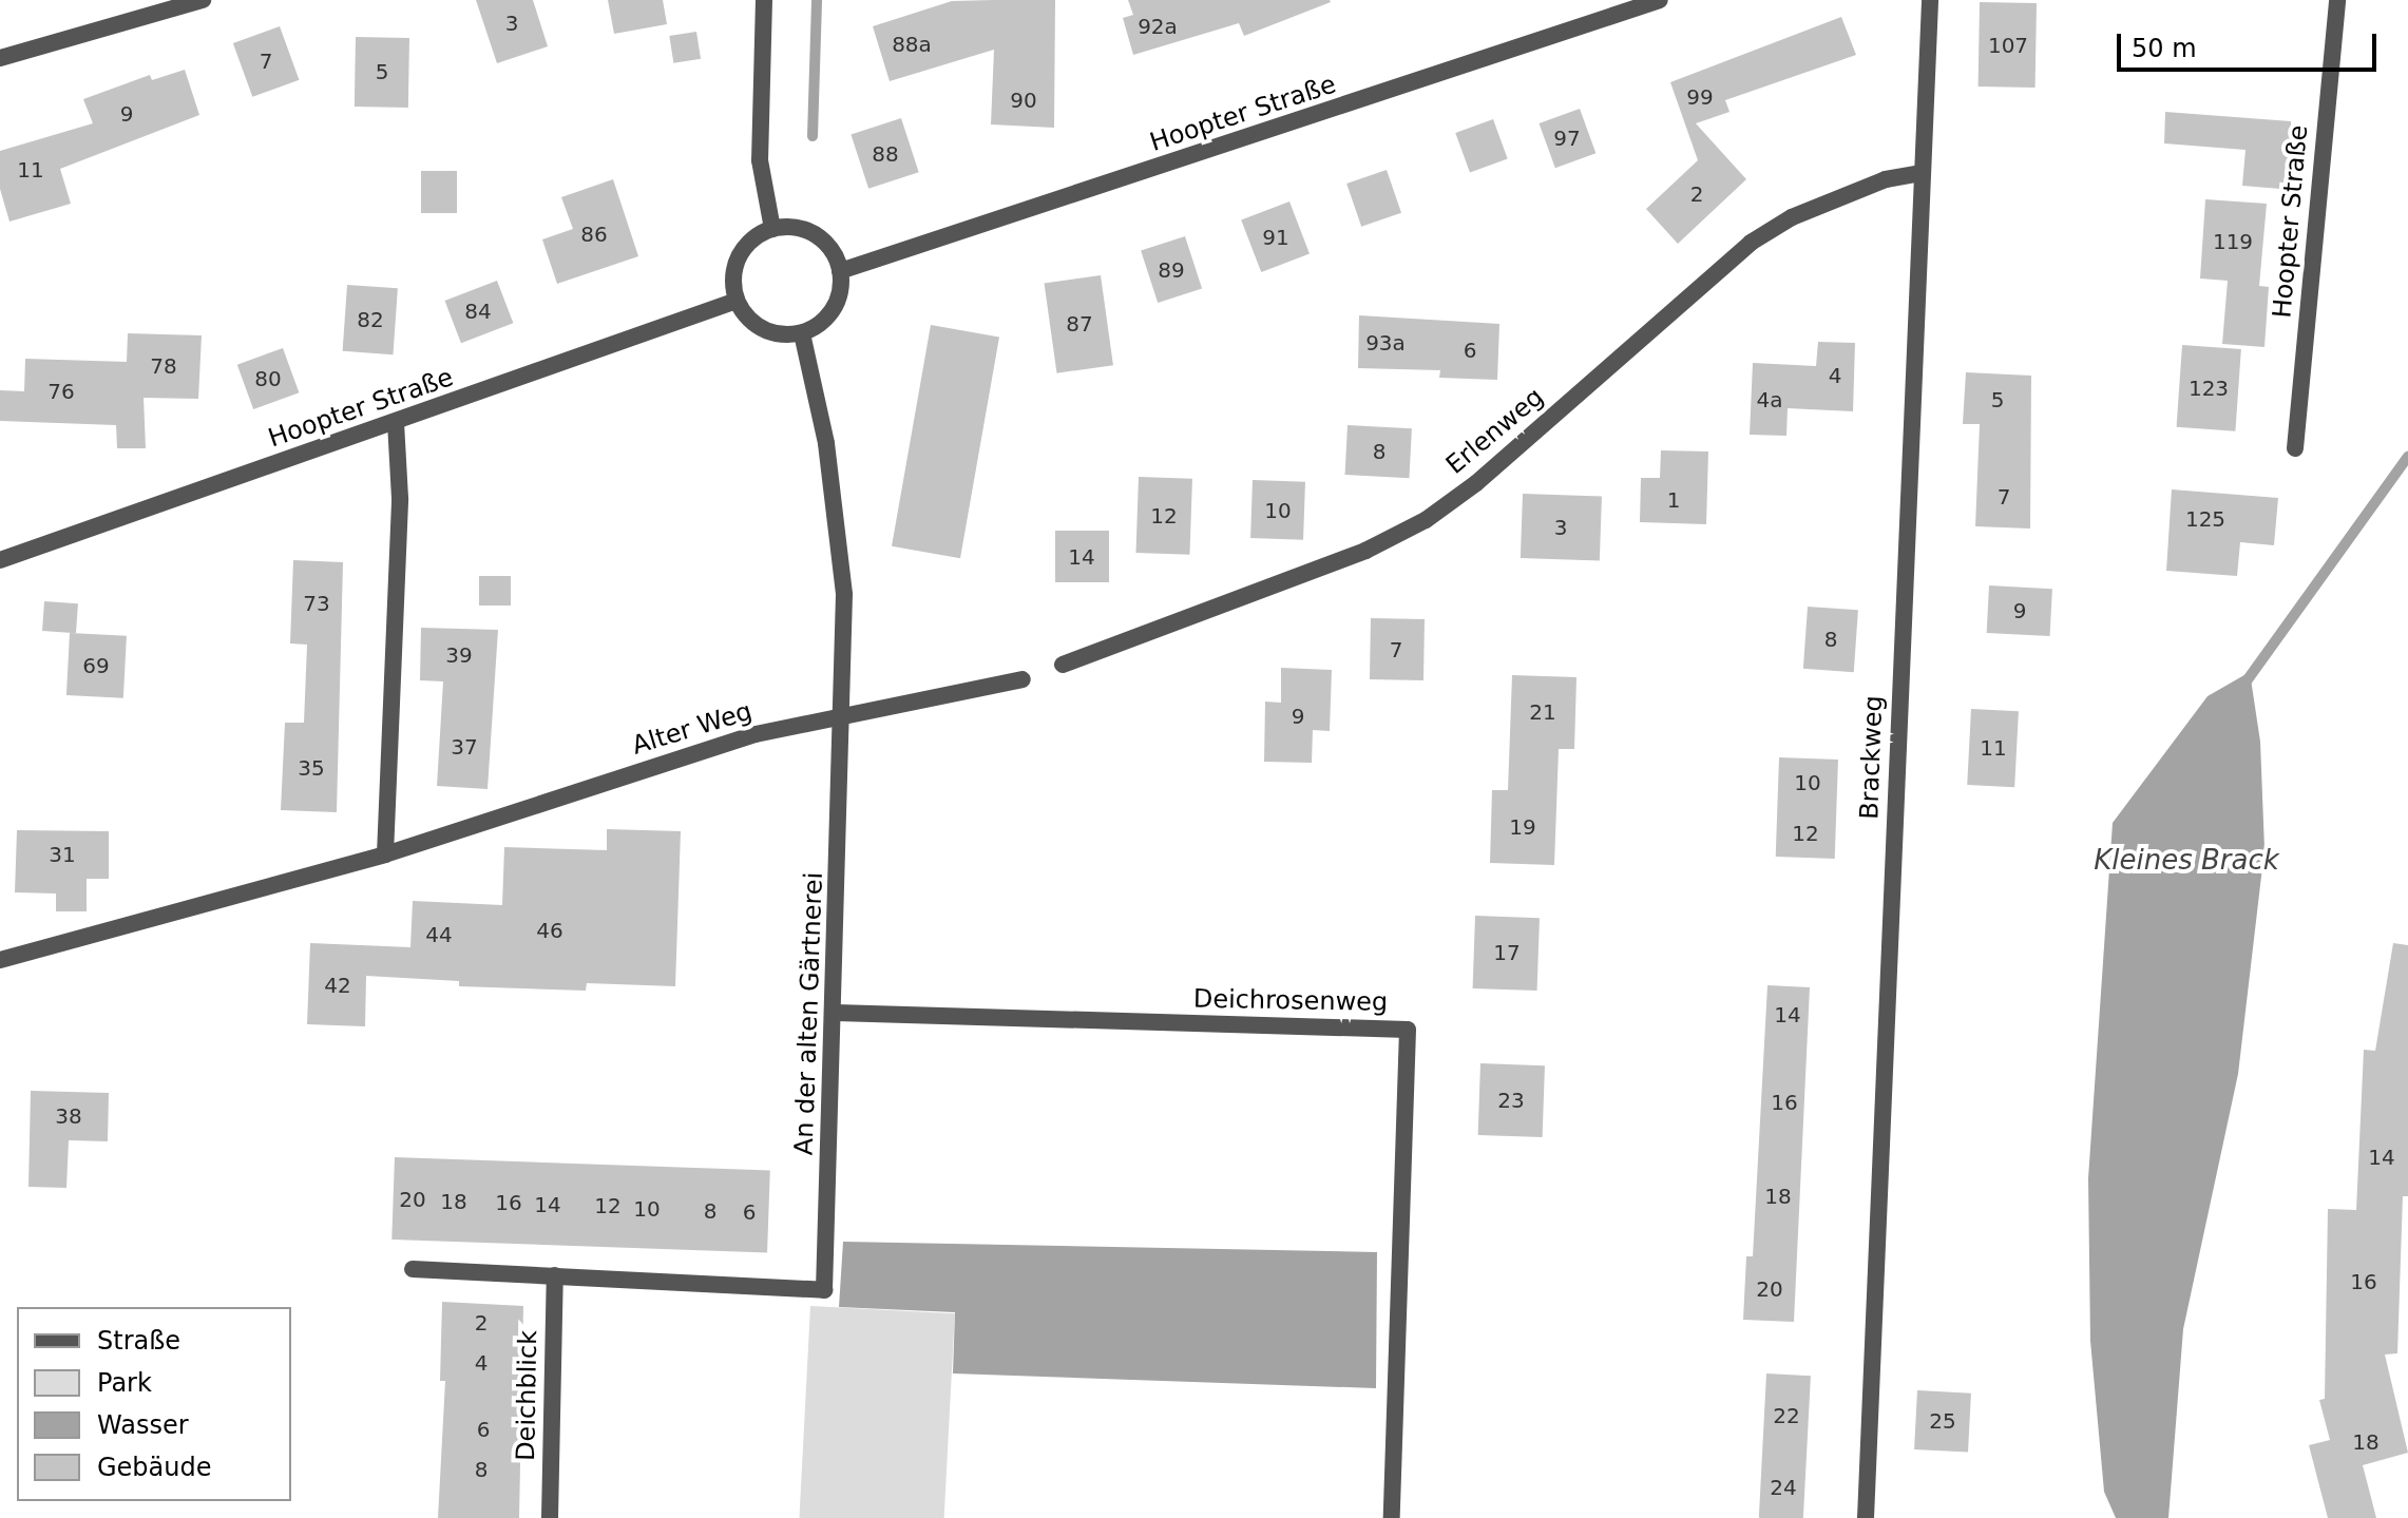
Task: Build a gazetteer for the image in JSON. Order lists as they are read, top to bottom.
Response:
{
  "streets": {
    "street": [
      "Hoopter Straße",
      "Erlenweg",
      "Alter Weg",
      "Brackweg",
      "Deichrosenweg",
      "An der alten Gärtnerei",
      "Deichblick"
    ]
  },
  "crossings": [
    ["Hoopter Straße", "An der alten Gärtnerei"],
    ["Erlenweg", "Brackweg"],
    ["Alter Weg", "An der alten Gärtnerei"],
    ["Deichrosenweg", "An der alten Gärtnerei"],
    ["An der alten Gärtnerei", "Deichblick"]
  ],
  "water": ["Kleines Brack"],
  "house_numbers": [
    "3",
    "92a",
    "88a",
    "107",
    "7",
    "5",
    "99",
    "90",
    "9",
    "97",
    "88",
    "11",
    "2",
    "86",
    "91",
    "119",
    "89",
    "84",
    "82",
    "87",
    "93a",
    "6",
    "78",
    "4",
    "80",
    "123",
    "76",
    "4a",
    "5",
    "8",
    "7",
    "1",
    "10",
    "12",
    "125",
    "3",
    "14",
    "73",
    "9",
    "8",
    "7",
    "39",
    "69",
    "21",
    "9",
    "37",
    "11",
    "35",
    "10",
    "19",
    "12",
    "31",
    "46",
    "44",
    "17",
    "42",
    "14",
    "23",
    "16",
    "38",
    "14",
    "18",
    "20",
    "18",
    "16",
    "14",
    "12",
    "10",
    "8",
    "6",
    "16",
    "20",
    "2",
    "4",
    "22",
    "25",
    "6",
    "18",
    "8",
    "24"
  ],
  "legend": [
    "Straße",
    "Park",
    "Wasser",
    "Gebäude"
  ],
  "scale_bar": "50 m"
}
